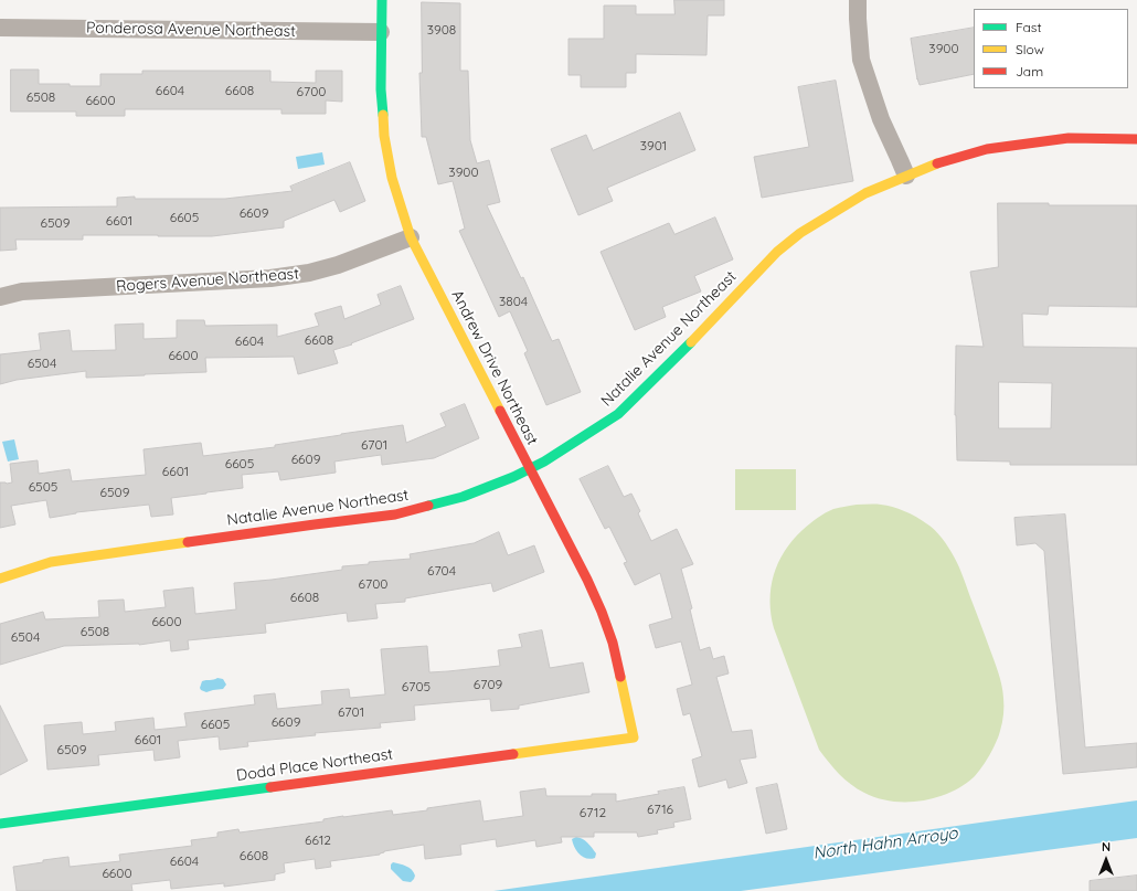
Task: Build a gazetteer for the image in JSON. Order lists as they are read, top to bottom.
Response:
{
  "streets": {
    "street": [
      "Ponderosa Avenue Northeast",
      "Rogers Avenue Northeast",
      "Natalie Avenue Northeast",
      "Andrew Drive Northeast",
      "Dodd Place Northeast"
    ]
  },
  "crossings": [
    ["Ponderosa Avenue Northeast", "Andrew Drive Northeast"],
    ["Rogers Avenue Northeast", "Andrew Drive Northeast"],
    ["Natalie Avenue Northeast", "Andrew Drive Northeast"],
    ["Andrew Drive Northeast", "Dodd Place Northeast"]
  ],
  "water": ["North Hahn Arroyo"],
  "house_numbers": [
    "3908",
    "3900",
    "6604",
    "6608",
    "6700",
    "6508",
    "6600",
    "3901",
    "3900",
    "6609",
    "6605",
    "6601",
    "6509",
    "3804",
    "6608",
    "6604",
    "6600",
    "6504",
    "6701",
    "6609",
    "6605",
    "6601",
    "6505",
    "6509",
    "6704",
    "6700",
    "6608",
    "6600",
    "6508",
    "6504",
    "6709",
    "6705",
    "6701",
    "6609",
    "6605",
    "6601",
    "6509",
    "6716",
    "6712",
    "6612",
    "6608",
    "6604",
    "6600"
  ],
  "legend": ["Fast", "Slow", "Jam"],
  "north": "top"
}
